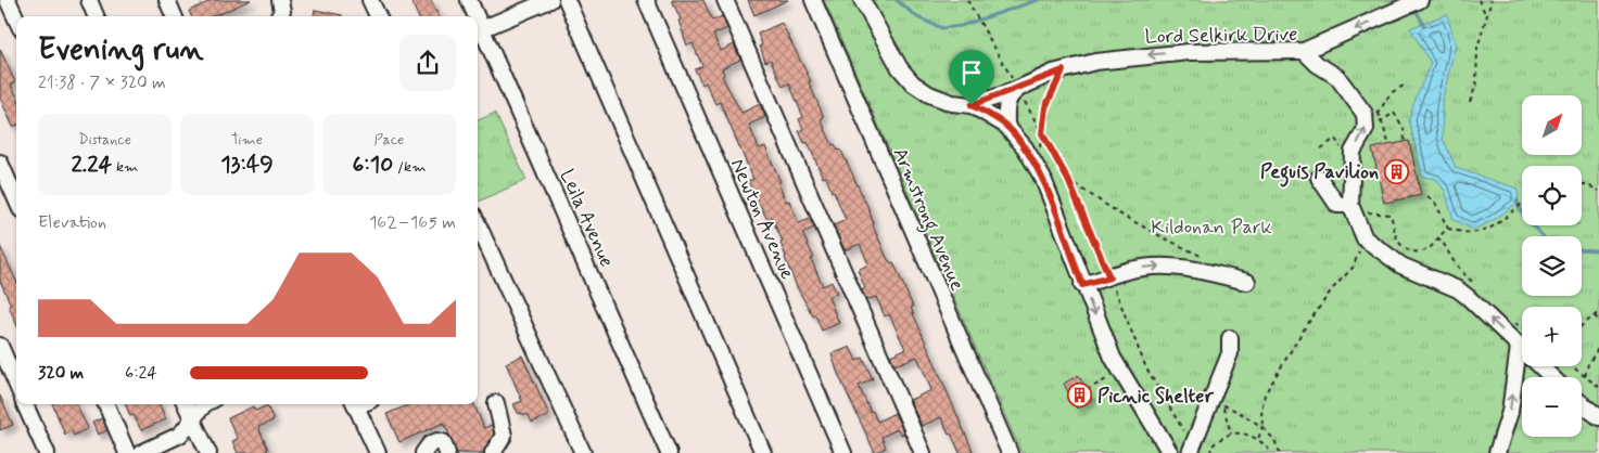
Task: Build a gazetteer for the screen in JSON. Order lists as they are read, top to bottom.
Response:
{
  "streets": {
    "street": [
      "Lord Selkirk Drive",
      "Leila Avenue",
      "Newton Avenue",
      "Armstrong Avenue"
    ]
  },
  "one_way": ["Lord Selkirk Drive"],
  "parks": ["Kildonan Park"],
  "places": {
    "building": ["Peguis Pavilion", "Picnic Shelter"]
  },
  "north": "top right",
  "page": {
    "heading": ["Evening run", "21:38 · 7 × 320 m"],
    "map_buttons": ["+", "−"],
    "stats": [
      ["Distance", "2.24 km"],
      ["Time", "13:49"],
      ["Pace", "6:10 /km"]
    ],
    "chart": ["Elevation", "162–165 m"],
    "list": [
      {
        "name": "320 m",
        "note": "6:24"
      }
    ]
  }
}
